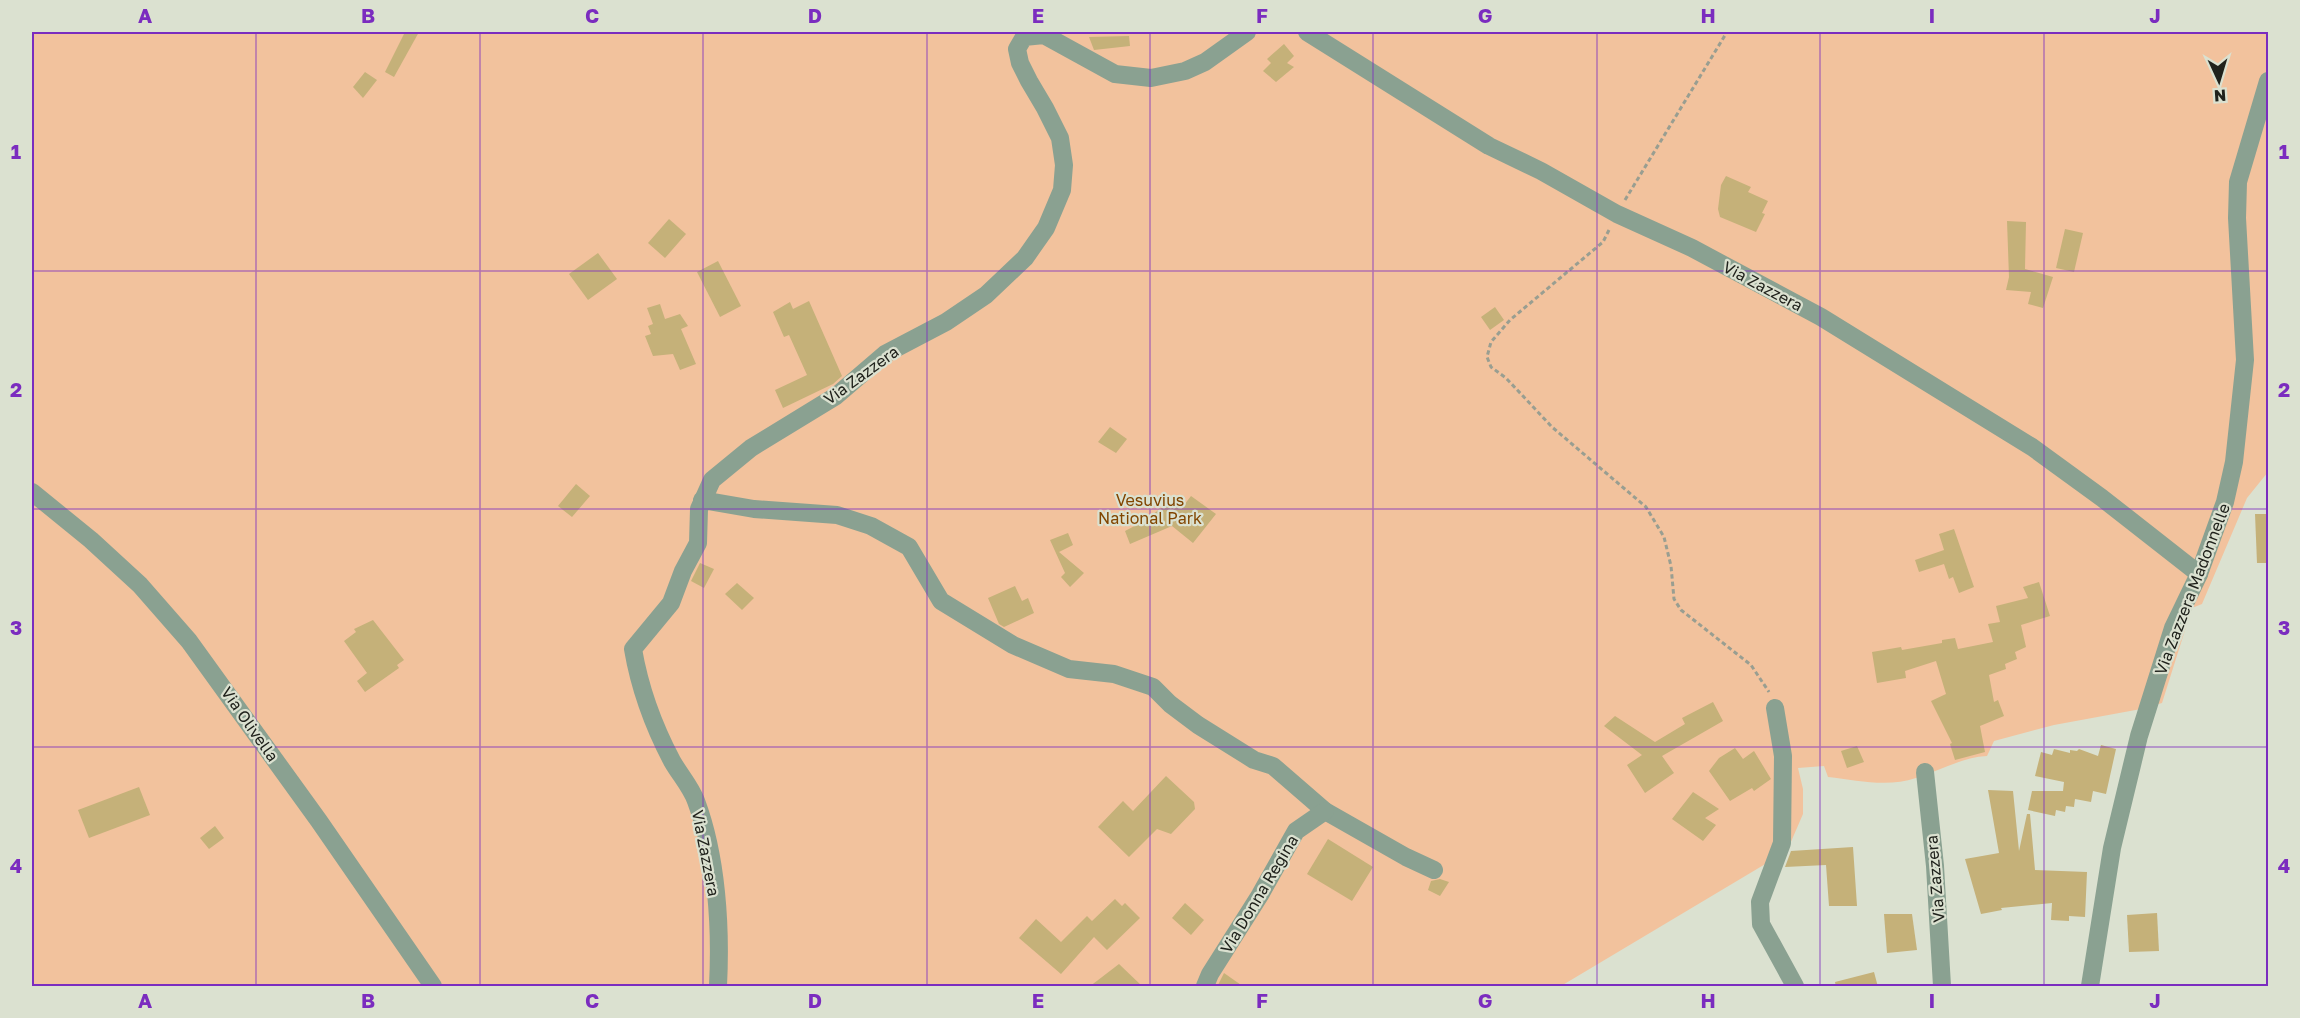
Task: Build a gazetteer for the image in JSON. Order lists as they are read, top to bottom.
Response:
{
  "streets": {
    "street": [
      "Via Zazzera",
      "Via Zazzera Madonnelle",
      "Via Olivella",
      "Via Donna Regina"
    ]
  },
  "crossings": [
    ["Via Zazzera", "Via Zazzera Madonnelle"]
  ],
  "parks": ["Vesuvius National Park"],
  "north": "bottom",
  "grid": {
    "columns": [
      "A",
      "B",
      "C",
      "D",
      "E",
      "F",
      "G",
      "H",
      "I",
      "J"
    ],
    "rows": [
      "1",
      "2",
      "3",
      "4"
    ]
  }
}
